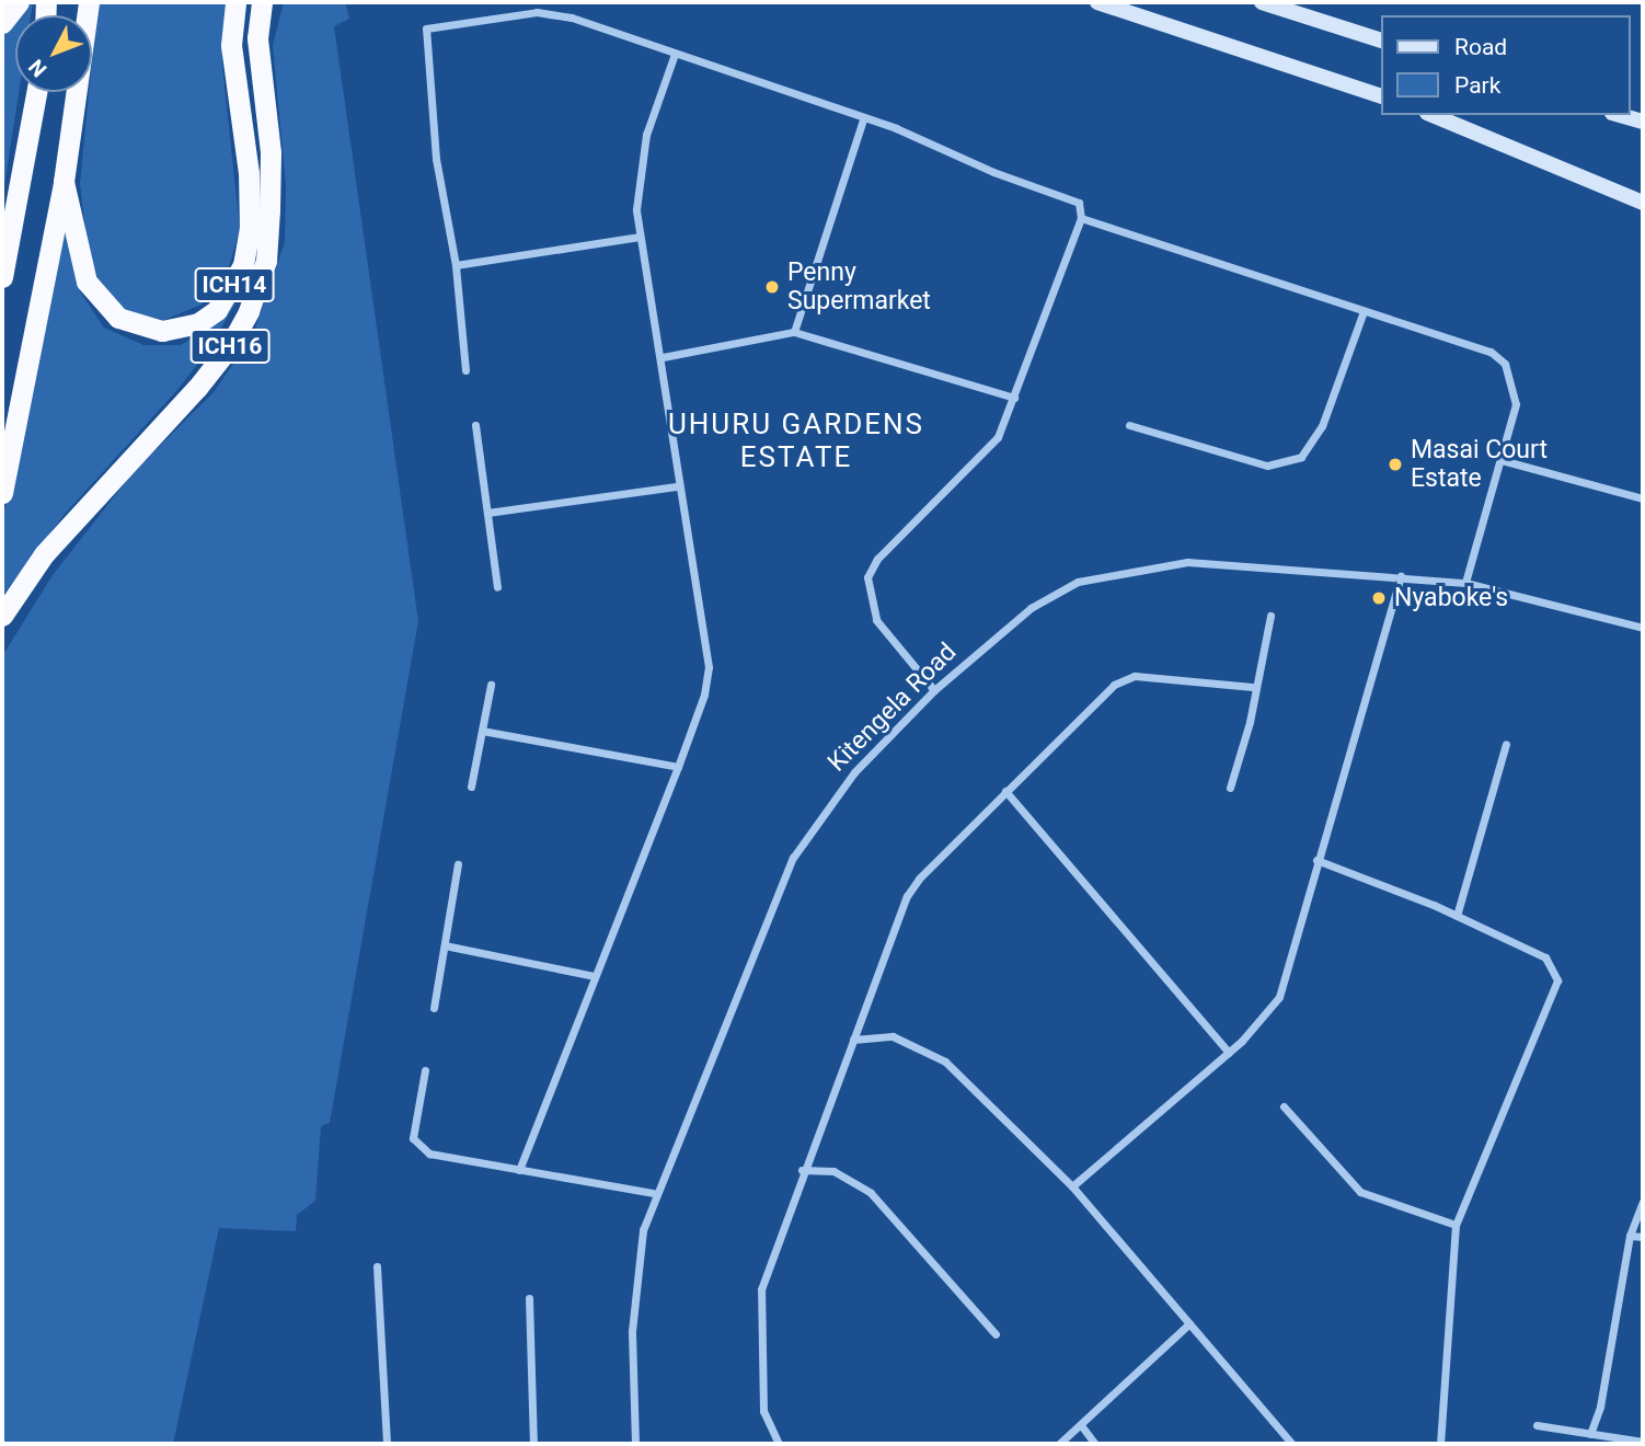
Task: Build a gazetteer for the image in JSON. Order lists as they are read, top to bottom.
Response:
{
  "streets": {
    "highway": ["ICH14", "ICH16"],
    "street": ["Kitengela Road"]
  },
  "districts": ["UHURU GARDENS ESTATE"],
  "places": ["Penny Supermarket", "Masai Court Estate", "Nyaboke's"],
  "legend": ["Road", "Park"],
  "north": "bottom left"
}
